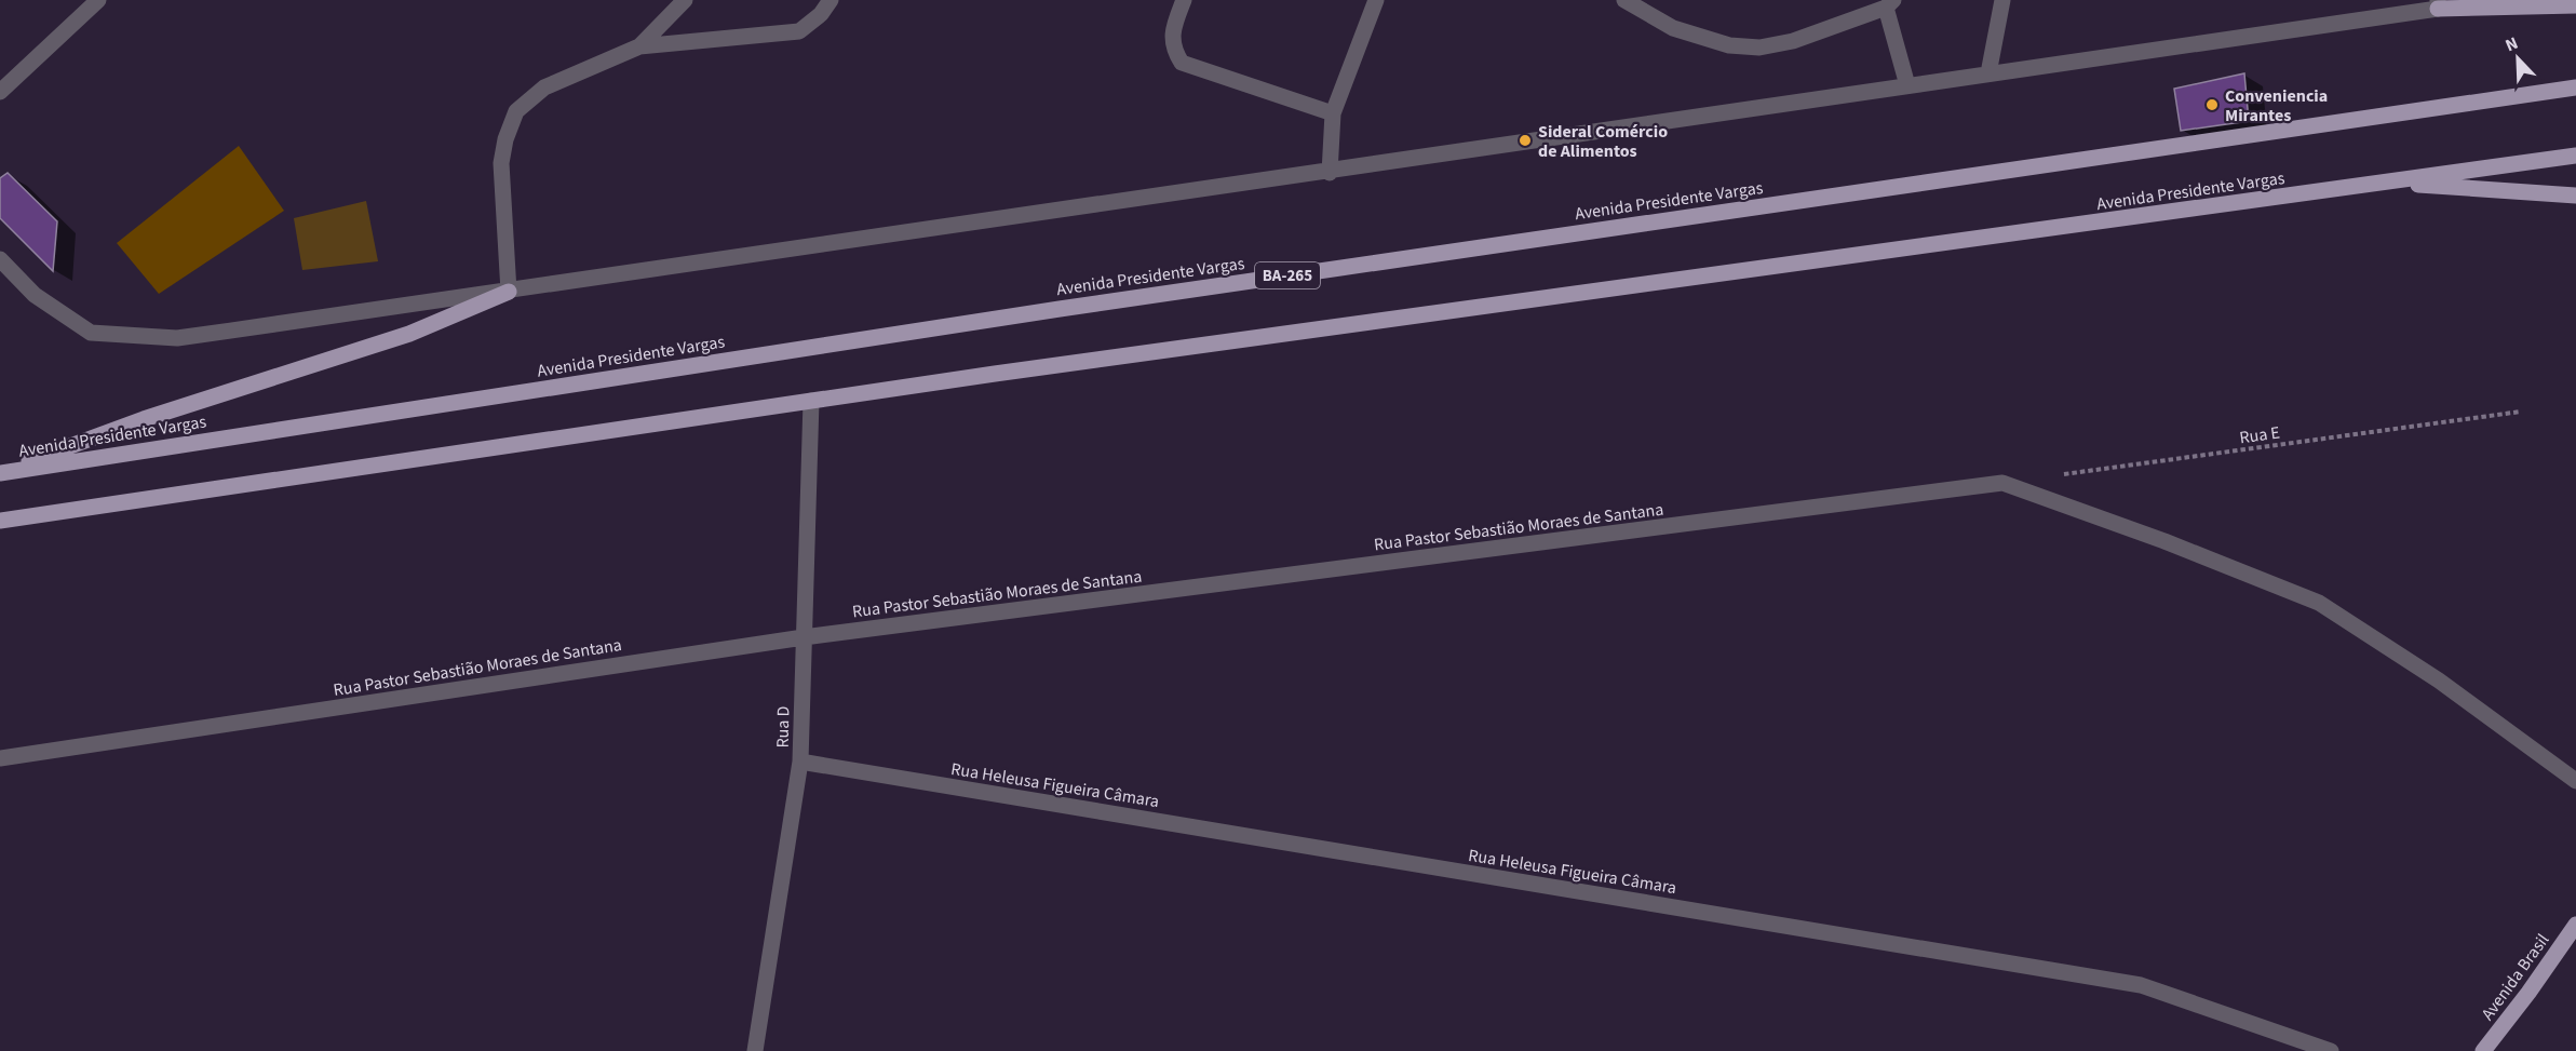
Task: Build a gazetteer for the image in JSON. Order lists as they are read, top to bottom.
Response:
{
  "streets": {
    "main road": ["Avenida Presidente Vargas", "BA-265", "Avenida Brasil"],
    "street": ["Rua Pastor Sebastião Moraes de Santana", "Rua D", "Rua Heleusa Figueira Câmara"],
    "path": ["Rua E"]
  },
  "crossings": [
    ["Avenida Presidente Vargas", "Rua D"],
    ["Rua Pastor Sebastião Moraes de Santana", "Rua D"],
    ["Rua D", "Rua Heleusa Figueira Câmara"]
  ],
  "places": ["Conveniencia Mirantes", "Sideral Comércio de Alimentos"],
  "north": "top left"
}
